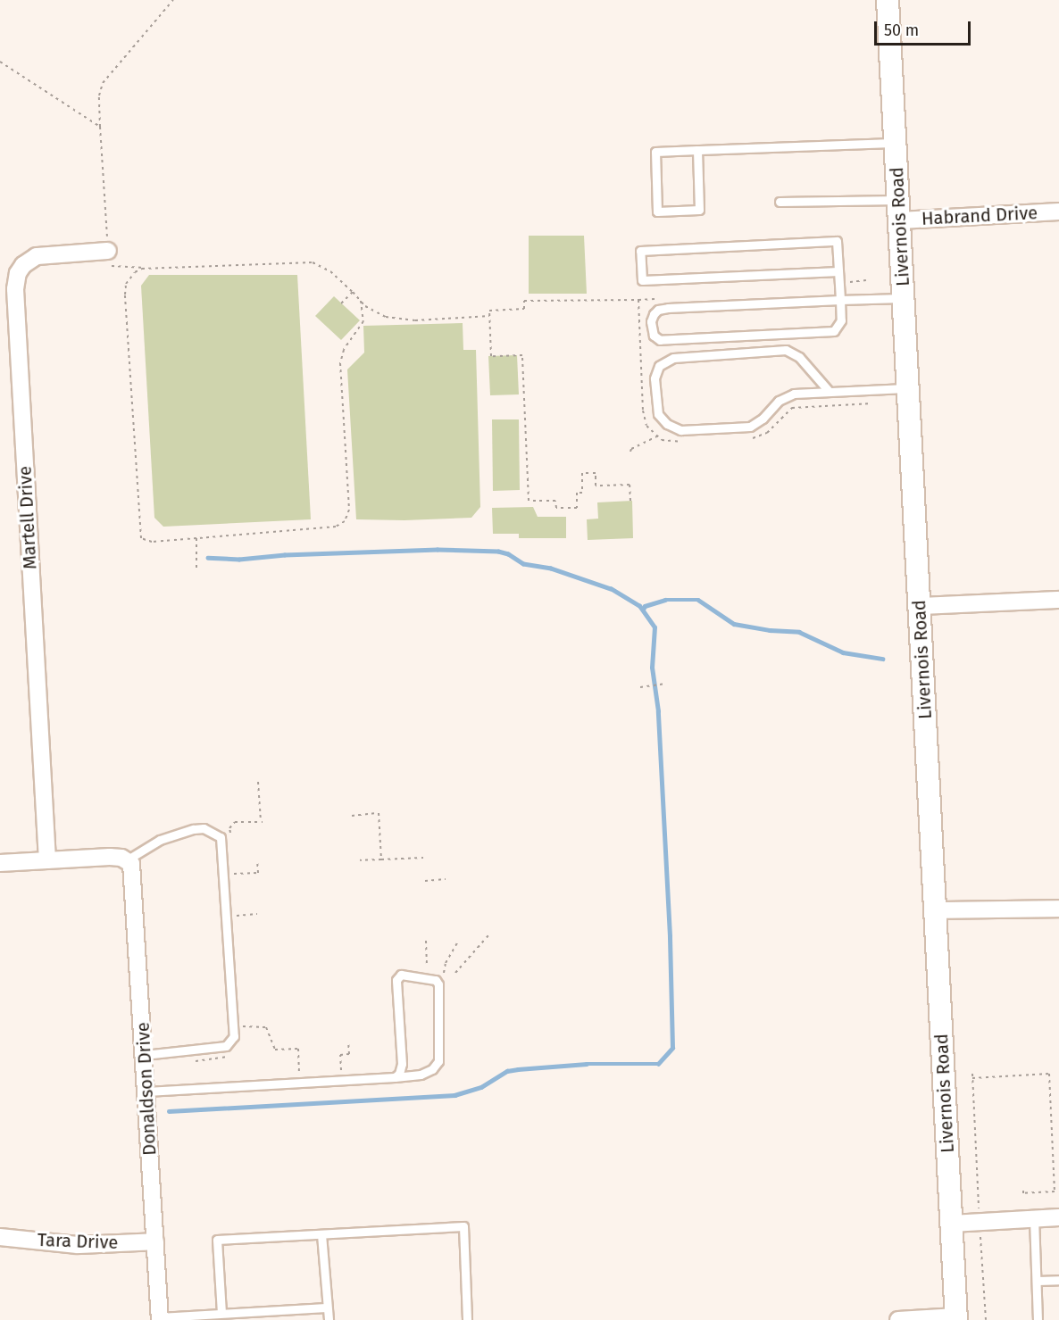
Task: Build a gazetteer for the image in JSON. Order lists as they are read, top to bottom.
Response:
{
  "streets": {
    "main road": ["Livernois Road"],
    "street": [
      "Habrand Drive",
      "Martell Drive",
      "Donaldson Drive",
      "Tara Drive"
    ]
  },
  "crossings": [
    ["Habrand Drive", "Livernois Road"],
    ["Donaldson Drive", "Tara Drive"]
  ],
  "scale_bar": "50 m"
}
